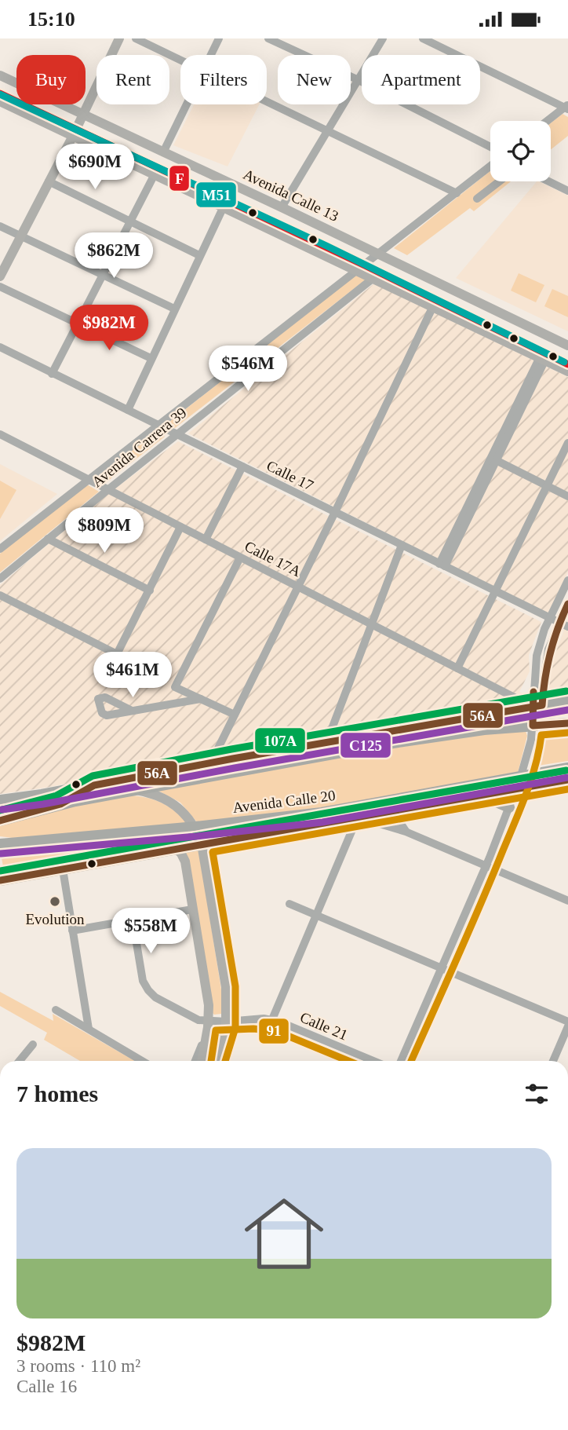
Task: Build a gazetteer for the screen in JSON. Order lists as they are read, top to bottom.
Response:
{
  "streets": {
    "highway": ["Avenida Calle 20"],
    "main road": ["Avenida Calle 13"],
    "street": [
      "Avenida Carrera 39",
      "Calle 17",
      "Calle 17A",
      "Calle 21"
    ]
  },
  "crossings": [
    ["Avenida Calle 13", "Avenida Carrera 39"],
    ["Avenida Carrera 39", "Calle 17"],
    ["Avenida Carrera 39", "Calle 17A"]
  ],
  "places": ["Evolution"],
  "lines": [
    "transit line F",
    "transit line M51",
    "transit line 56A",
    "transit line 107A",
    "transit line C125",
    "transit line 91"
  ],
  "page": {
    "status": "15:10",
    "chip": [
      "Buy",
      "Rent",
      "Filters",
      "New",
      "Apartment"
    ],
    "price": [
      "$690M",
      "$862M",
      "$982M",
      "$546M",
      "$809M",
      "$461M",
      "$558M"
    ],
    "heading": "7 homes",
    "list": [
      {
        "name": "$982M",
        "note": "3 rooms · 110 m² · Calle 16"
      }
    ]
  }
}
